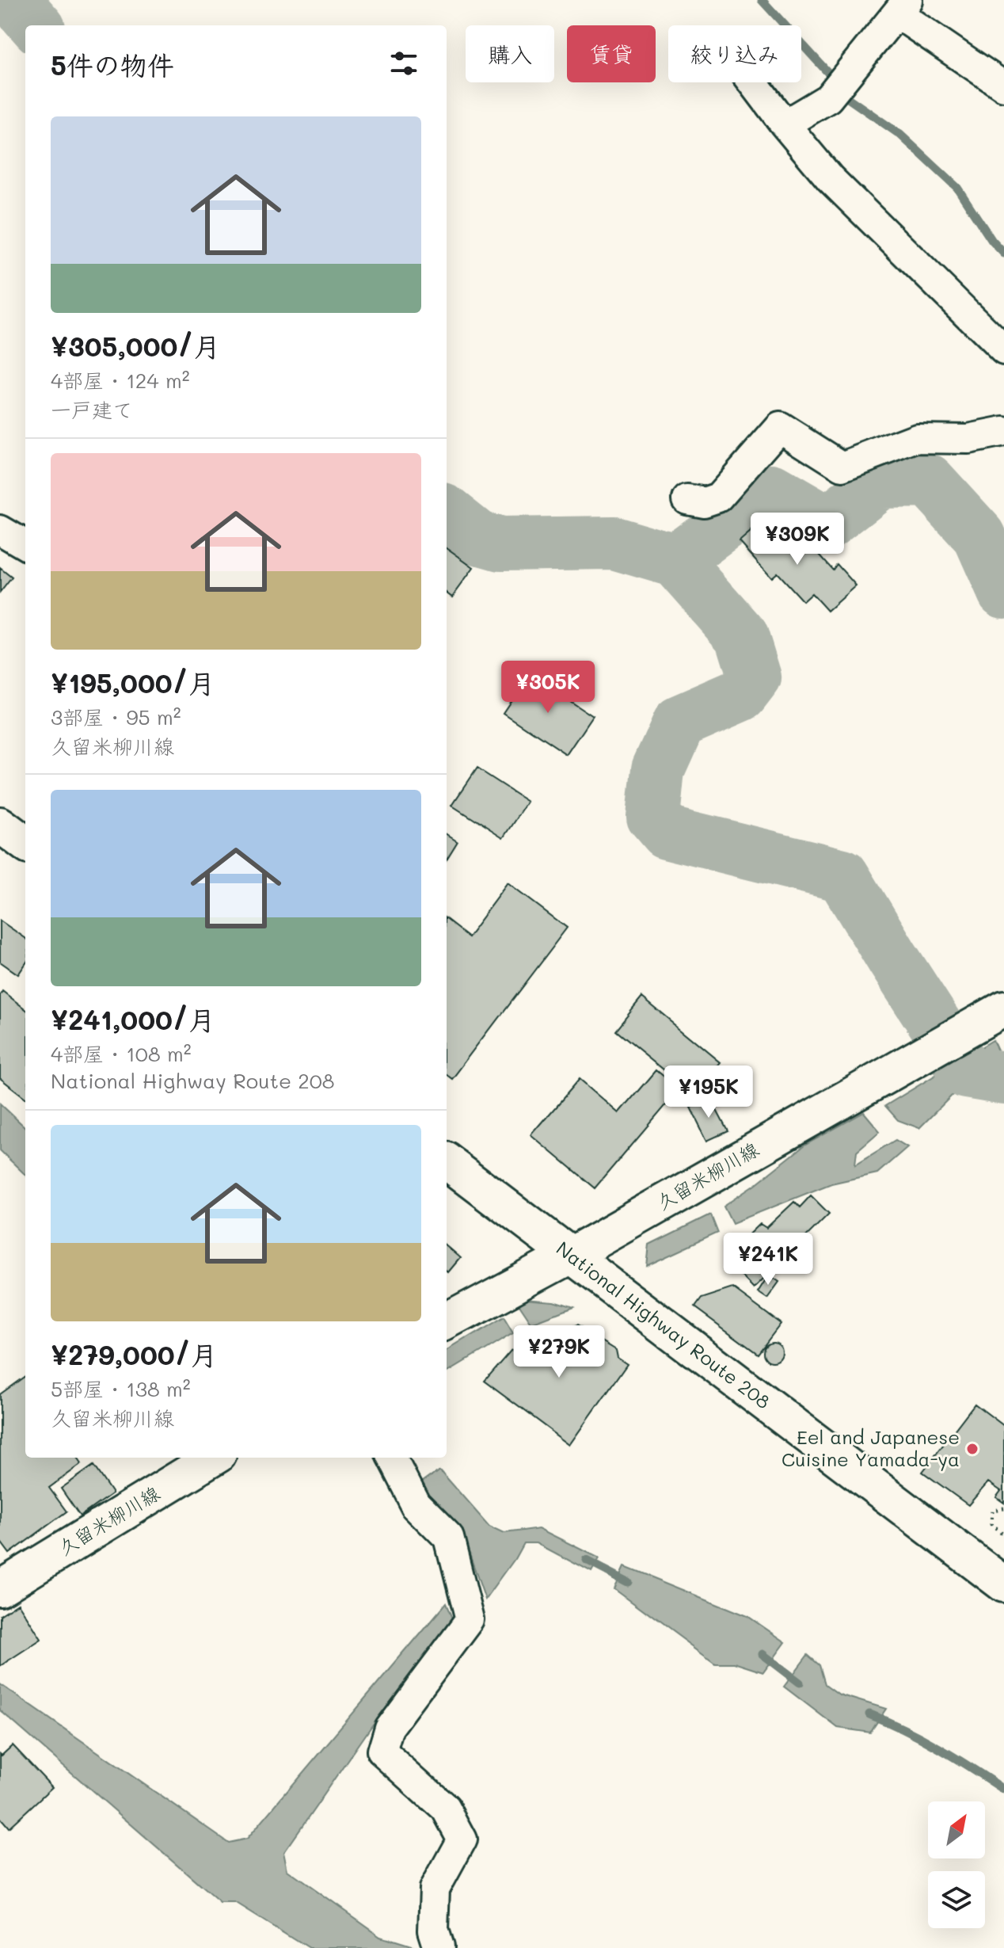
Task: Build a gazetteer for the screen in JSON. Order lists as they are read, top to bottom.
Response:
{
  "streets": {
    "main road": ["久留米柳川線", "National Highway Route 208"]
  },
  "crossings": [
    ["久留米柳川線", "National Highway Route 208"]
  ],
  "places": ["Eel and Japanese Cuisine Yamada-ya"],
  "north": "top right",
  "page": {
    "chip": ["購入", "賃貸", "絞り込み"],
    "heading": "5件の物件",
    "list": [
      {
        "name": "¥305,000/月",
        "note": "4部屋 · 124 m² · 一戸建て"
      },
      {
        "name": "¥195,000/月",
        "note": "3部屋 · 95 m² · 久留米柳川線"
      },
      {
        "name": "¥241,000/月",
        "note": "4部屋 · 108 m² · National Highway Route 208"
      },
      {
        "name": "¥279,000/月",
        "note": "5部屋 · 138 m² · 久留米柳川線"
      }
    ],
    "price": [
      "¥309K",
      "¥305K",
      "¥195K",
      "¥241K",
      "¥279K"
    ]
  }
}
